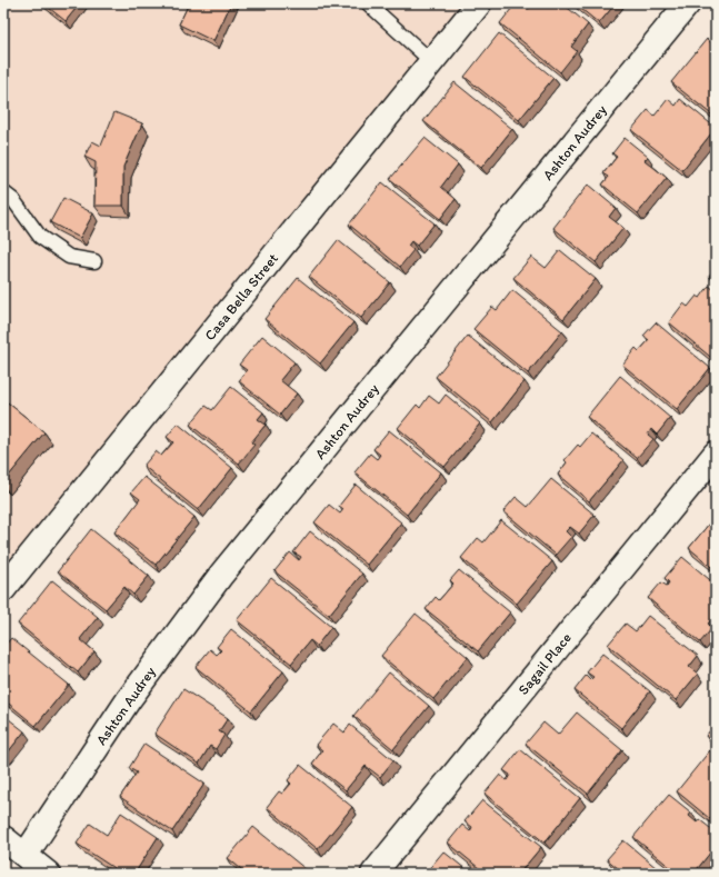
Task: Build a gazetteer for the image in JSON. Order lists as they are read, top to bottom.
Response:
{
  "streets": {
    "street": ["Ashton Audrey", "Casa Bella Street", "Sagail Place"]
  }
}
